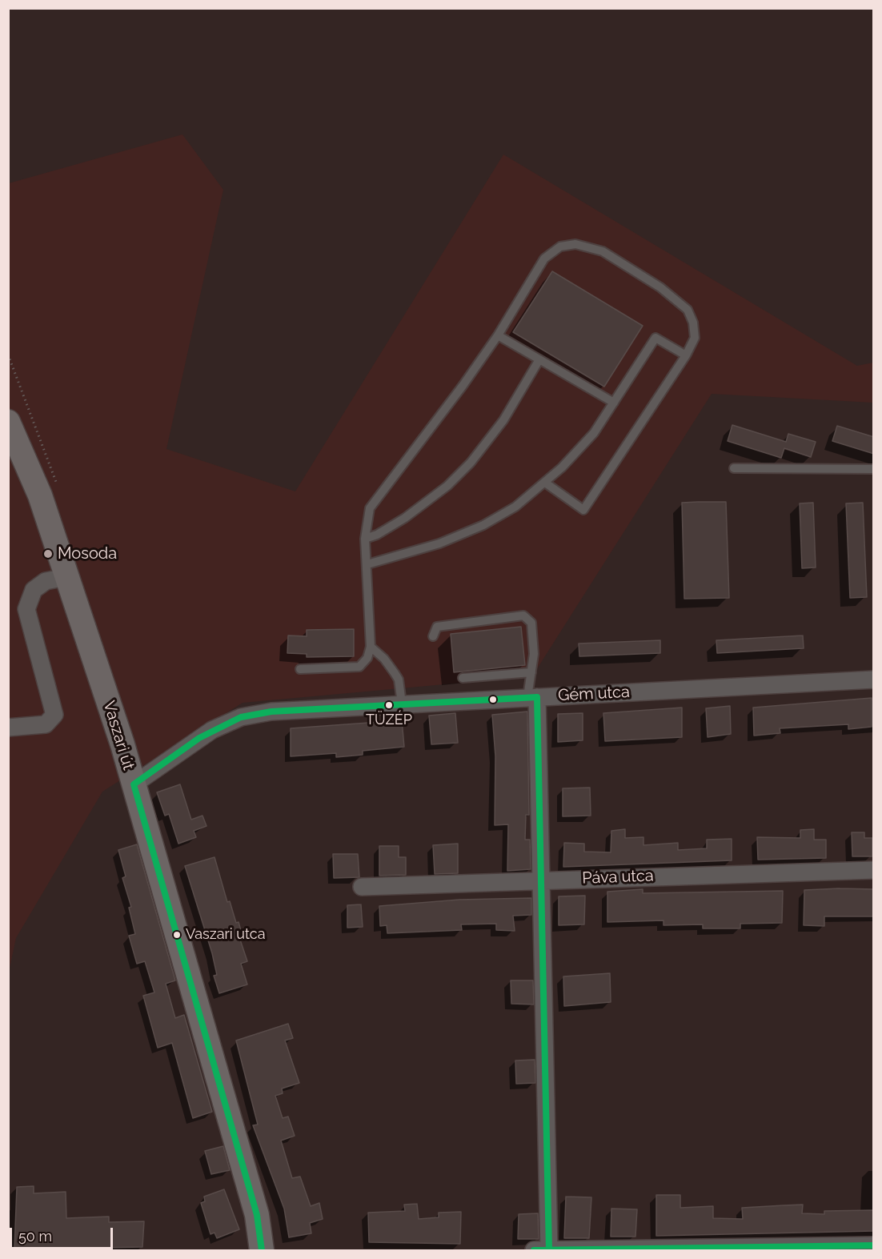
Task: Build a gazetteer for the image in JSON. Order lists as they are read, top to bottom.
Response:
{
  "streets": {
    "main road": ["Vaszari út"],
    "street": ["Gém utca", "Páva utca"]
  },
  "crossings": [
    ["Gém utca", "Vaszari út"]
  ],
  "places": ["Mosoda", "TÜZÉP", "Vaszari utca"],
  "scale_bar": "50 m"
}
